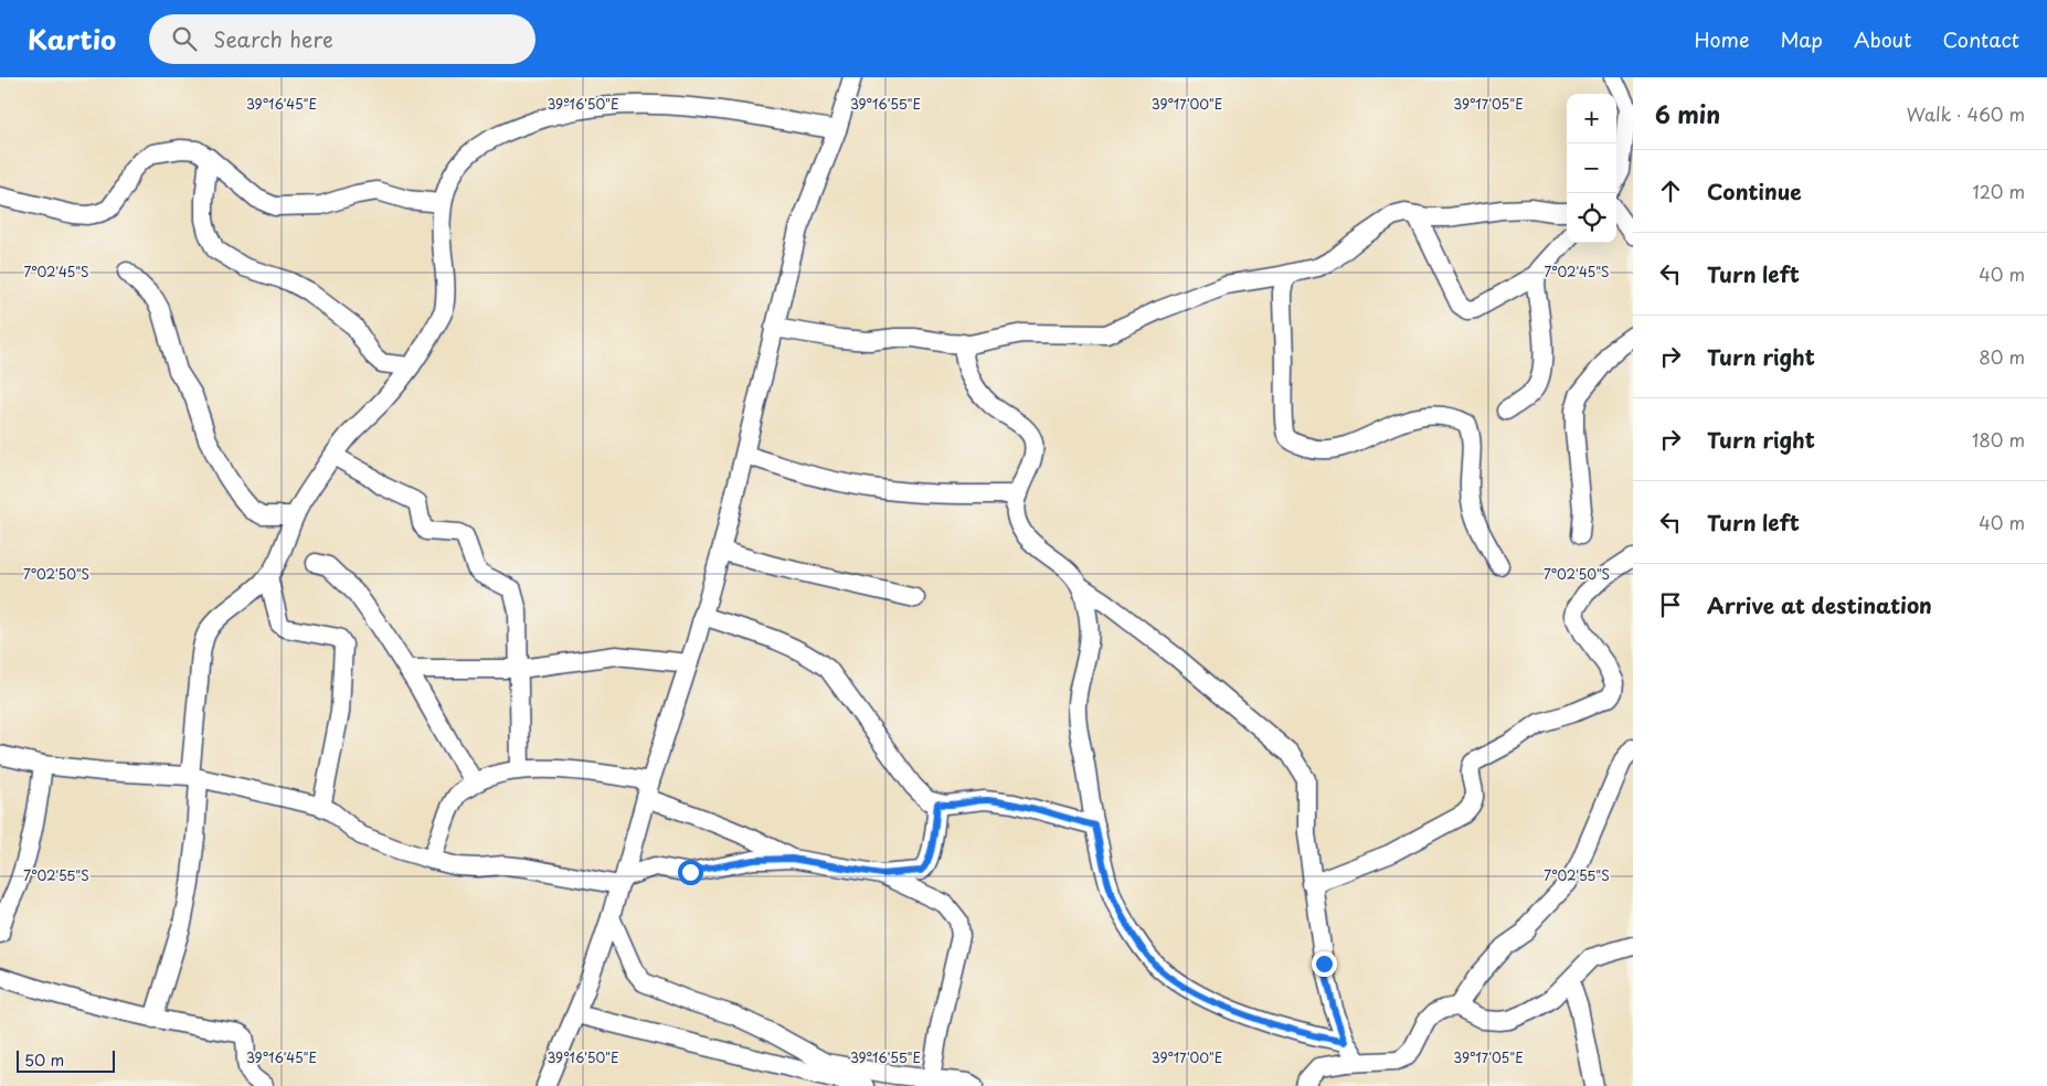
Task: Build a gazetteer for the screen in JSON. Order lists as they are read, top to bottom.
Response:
{
  "scale_bar": "50 m",
  "page": {
    "header": "Kartio",
    "search": "Search here",
    "nav": [
      "Home",
      "Map",
      "About",
      "Contact"
    ],
    "heading": ["6 min", "Walk · 460 m"],
    "map_buttons": ["+", "−"],
    "list": [
      ["Continue", "120 m"],
      ["Turn left", "40 m"],
      ["Turn right", "80 m"],
      ["Turn right", "180 m"],
      ["Turn left", "40 m"],
      "Arrive at destination"
    ],
    "scale": "50 m"
  },
  "coordinates": [
    "39°16'45\"E",
    "39°16'50\"E",
    "39°16'55\"E",
    "39°17'00\"E",
    "39°17'05\"E",
    "7°02'45\"S",
    "7°02'50\"S",
    "7°02'55\"S"
  ]
}
